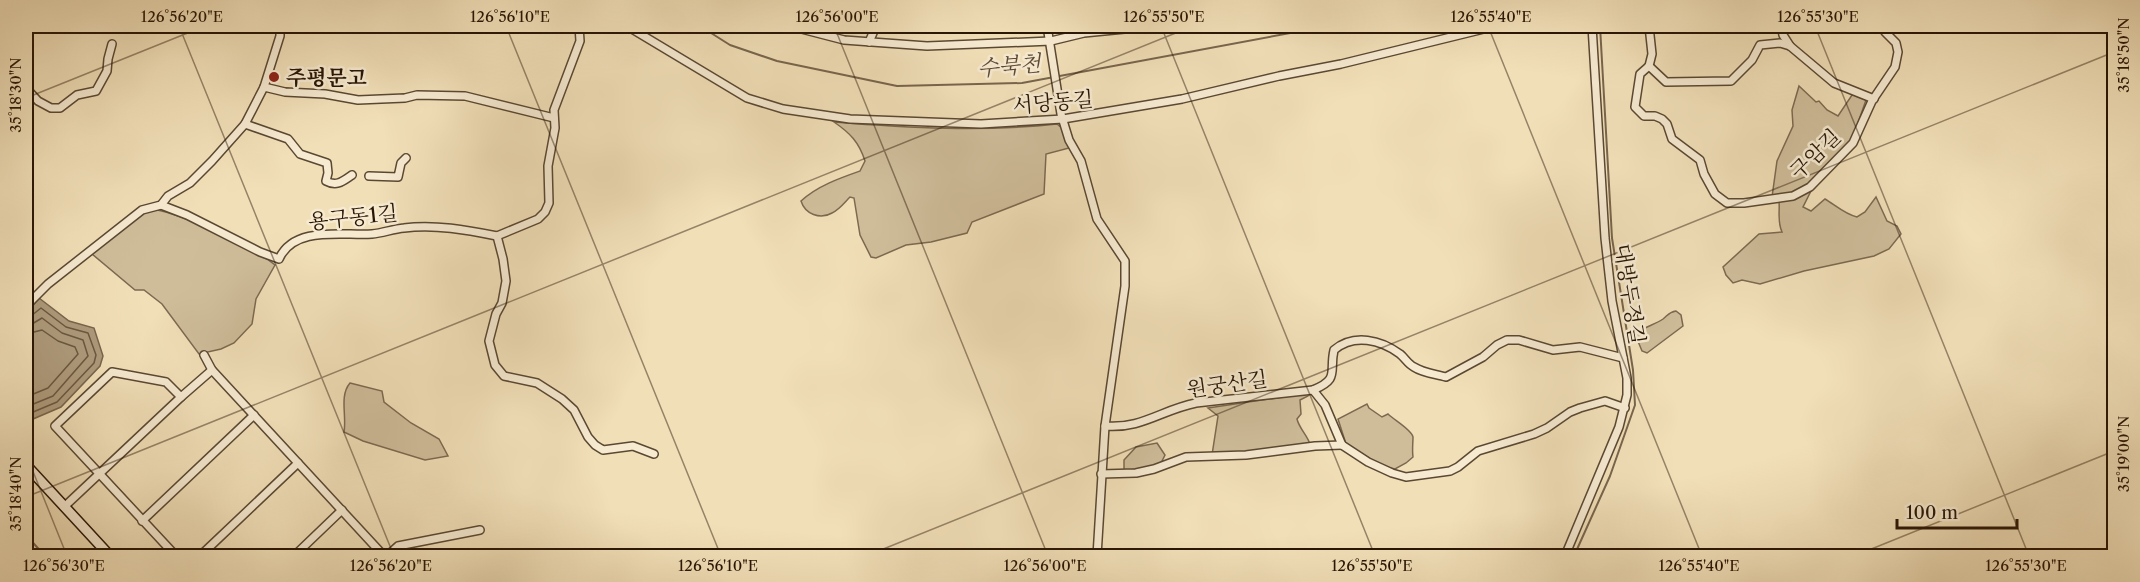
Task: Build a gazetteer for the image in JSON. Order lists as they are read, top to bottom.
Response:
{
  "streets": {
    "street": [
      "서당동길",
      "구암길",
      "용구동1길",
      "대방두정길",
      "원궁산길"
    ]
  },
  "water": ["수북천"],
  "places": ["주평문고"],
  "scale_bar": "100 m",
  "coordinates": [
    "126°56'20\"E",
    "126°56'10\"E",
    "126°56'00\"E",
    "126°55'50\"E",
    "126°55'40\"E",
    "126°55'30\"E",
    "35°18'50\"N",
    "35°18'30\"N",
    "35°19'00\"N",
    "35°18'40\"N",
    "126°56'30\"E"
  ]
}
